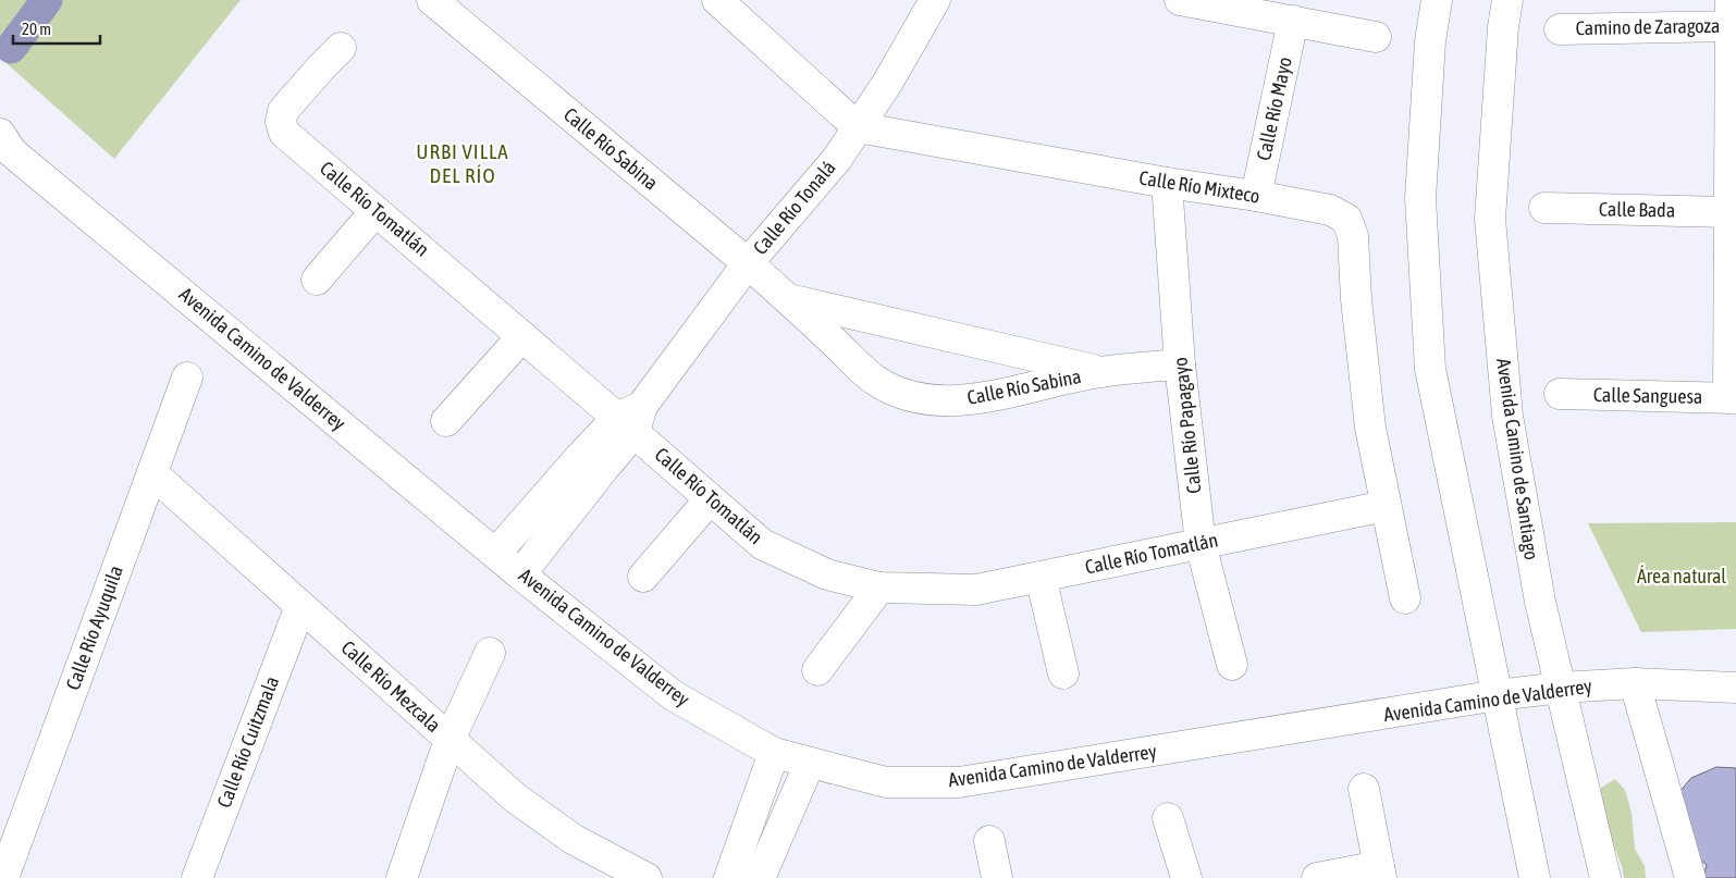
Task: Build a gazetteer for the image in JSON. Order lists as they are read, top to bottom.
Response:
{
  "streets": {
    "street": [
      "Camino de Zaragoza",
      "Calle Río Mayo",
      "Calle Río Sabina",
      "Calle Río Mixteco",
      "Calle Río Tonalá",
      "Calle Río Tomatlán",
      "Calle Bada",
      "Avenida Camino de Valderrey",
      "Calle Sanguesa",
      "Calle Río Papagayo",
      "Avenida Camino de Santiago",
      "Calle Río Ayuquila",
      "Calle Río Mezcala",
      "Calle Río Cuitzmala"
    ]
  },
  "crossings": [
    ["Calle Río Mayo", "Calle Río Mixteco"],
    ["Calle Río Sabina", "Calle Río Tonalá"],
    ["Calle Río Sabina", "Calle Río Papagayo"],
    ["Calle Río Mixteco", "Calle Río Tonalá"],
    ["Calle Río Mixteco", "Calle Río Tomatlán"],
    ["Calle Río Mixteco", "Calle Río Papagayo"],
    ["Calle Río Tonalá", "Calle Río Tomatlán"],
    ["Calle Río Tonalá", "Avenida Camino de Valderrey"],
    ["Calle Río Tomatlán", "Calle Río Papagayo"],
    ["Avenida Camino de Valderrey", "Avenida Camino de Santiago"],
    ["Calle Río Ayuquila", "Calle Río Mezcala"],
    ["Calle Río Mezcala", "Calle Río Cuitzmala"]
  ],
  "districts": ["URBI VILLA DEL RÍO"],
  "parks": ["Área natural"],
  "scale_bar": "20 m"
}
